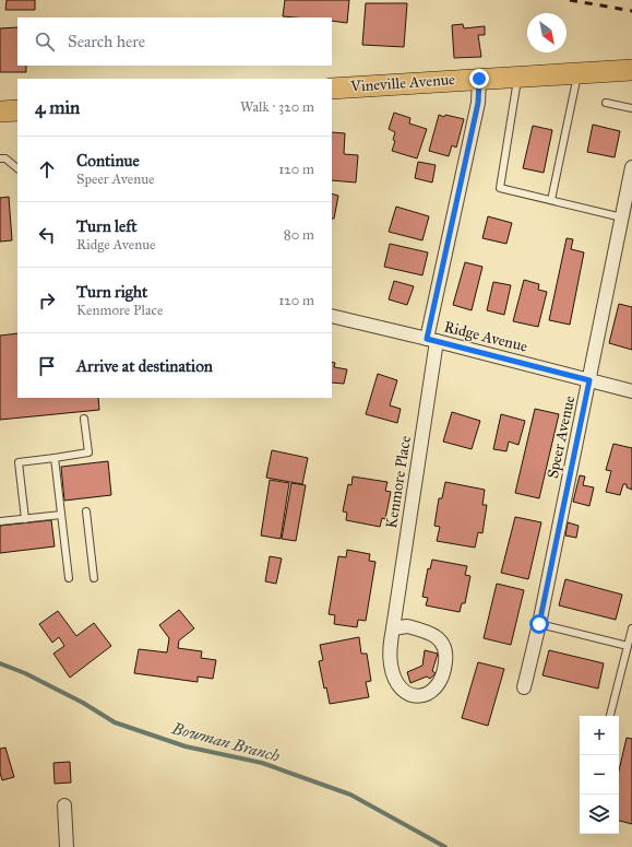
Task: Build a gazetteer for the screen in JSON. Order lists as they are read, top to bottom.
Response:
{
  "streets": {
    "main road": ["Vineville Avenue"],
    "street": ["Ridge Avenue", "Speer Avenue", "Kenmore Place"]
  },
  "crossings": [
    ["Vineville Avenue", "Kenmore Place"],
    ["Ridge Avenue", "Speer Avenue"],
    ["Ridge Avenue", "Kenmore Place"]
  ],
  "water": ["Bowman Branch"],
  "north": "bottom right",
  "page": {
    "search": "Search here",
    "heading": ["4 min", "Walk · 320 m"],
    "list": [
      ["Continue", "Speer Avenue", "120 m"],
      ["Turn left", "Ridge Avenue", "80 m"],
      ["Turn right", "Kenmore Place", "120 m"],
      "Arrive at destination"
    ],
    "map_buttons": ["+", "−"]
  }
}
